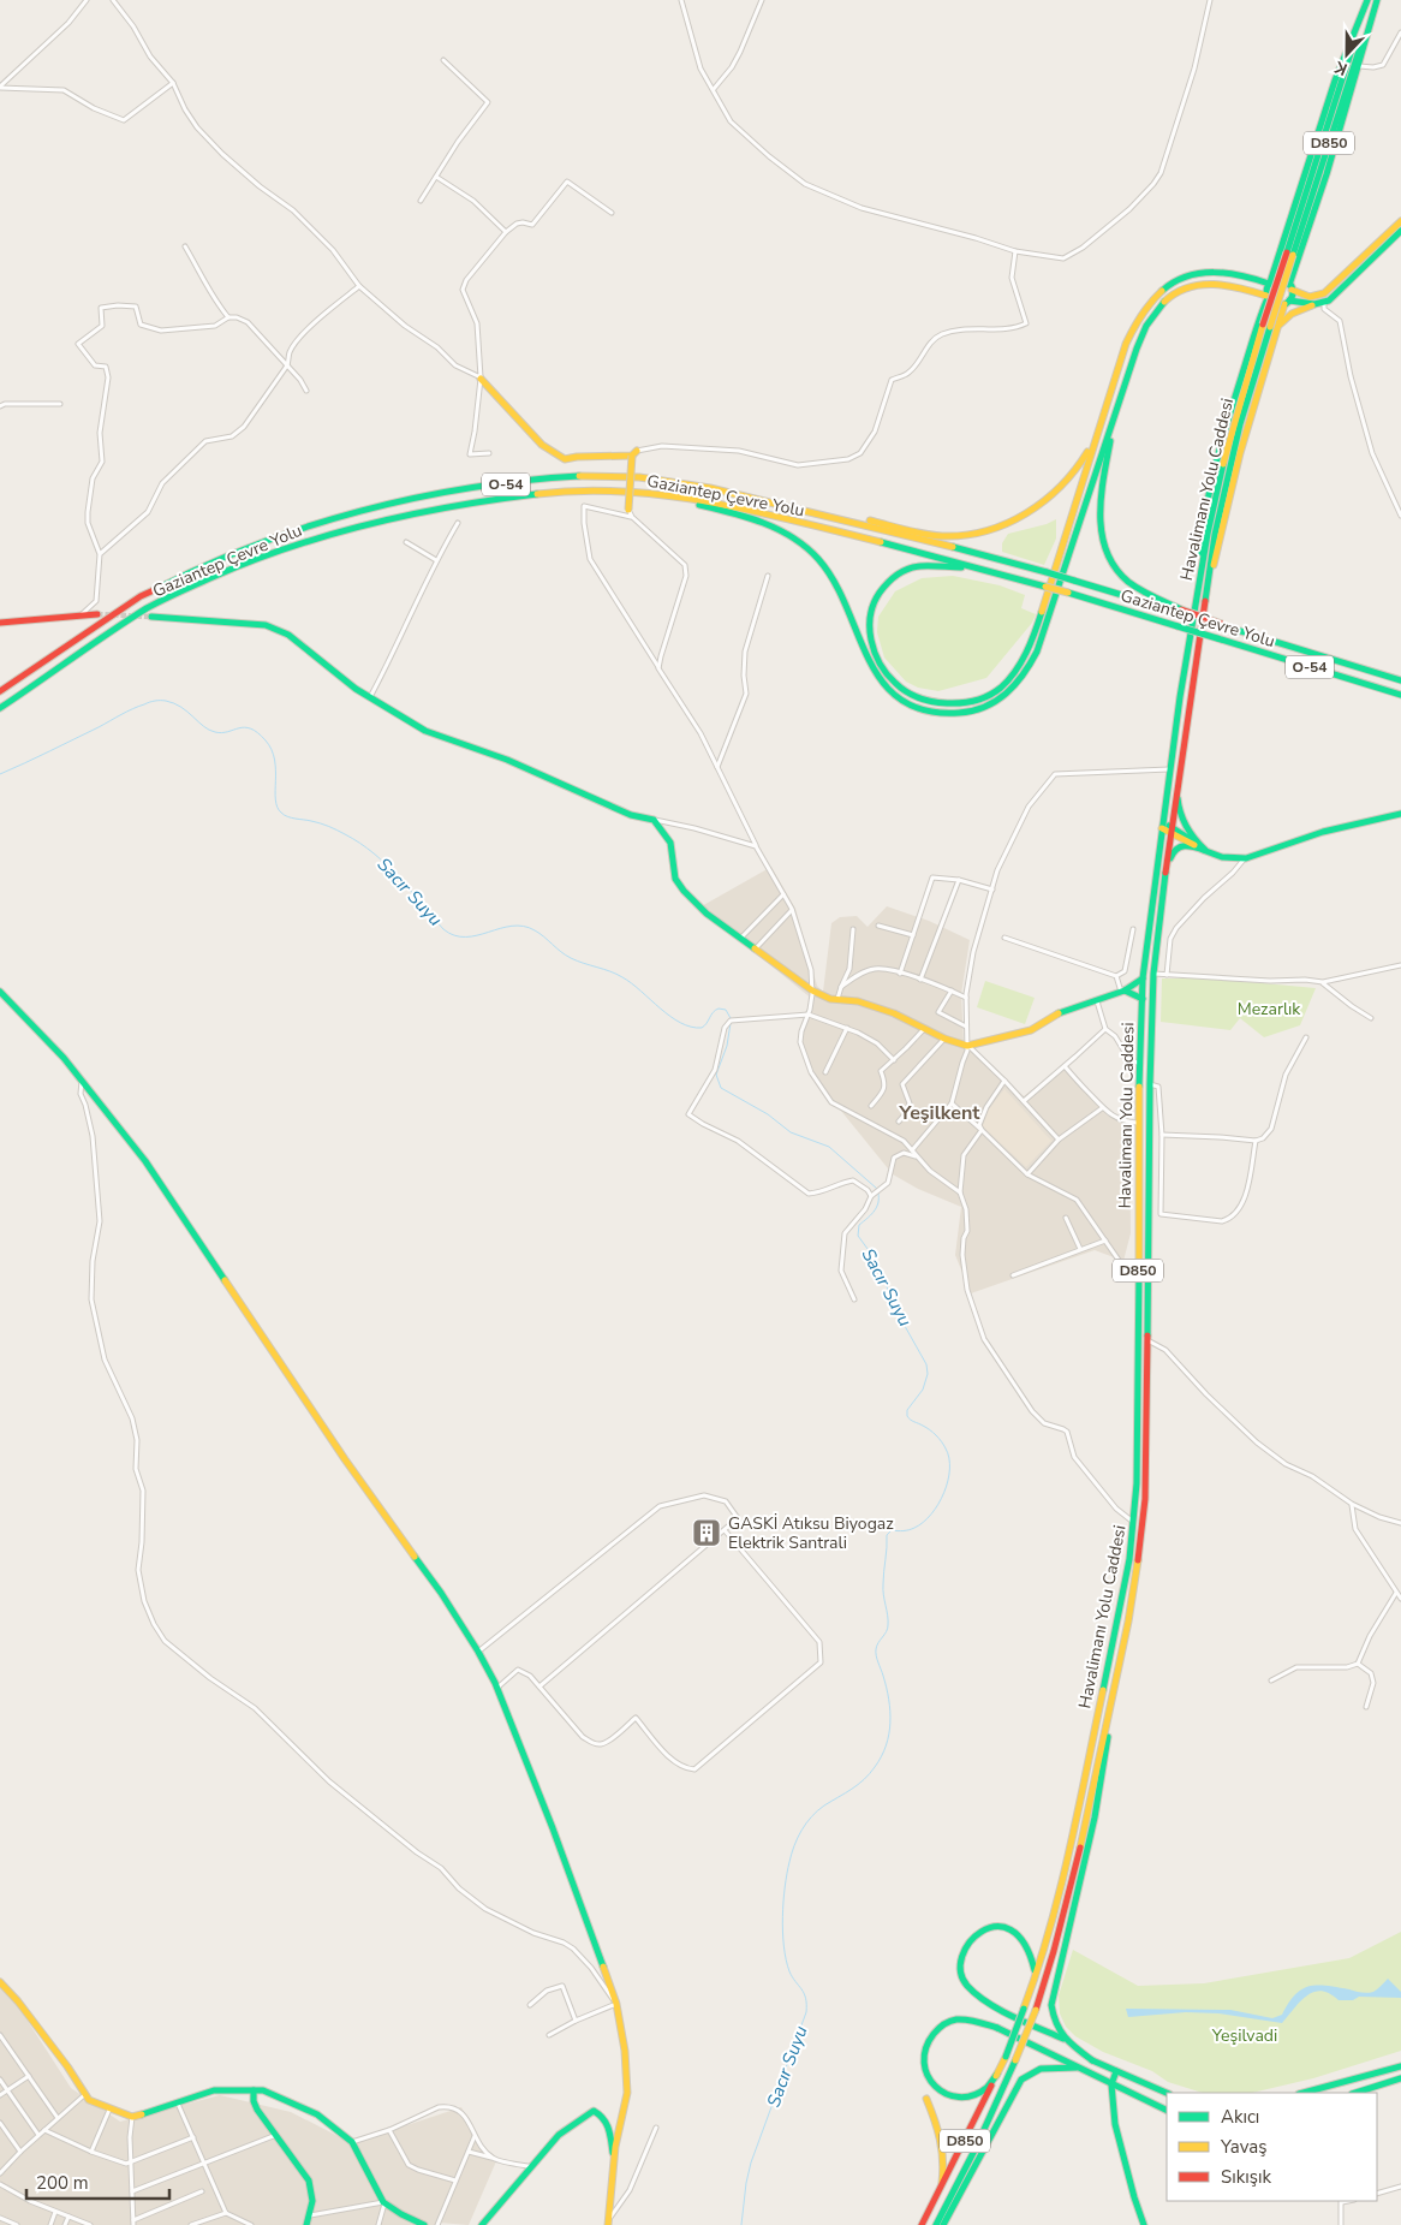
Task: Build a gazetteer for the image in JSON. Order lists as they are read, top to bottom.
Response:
{
  "streets": {
    "main road": [
      "D850",
      "O-54",
      "Havalimanı Yolu Caddesi",
      "Gaziantep Çevre Yolu"
    ]
  },
  "districts": ["Yeşilkent"],
  "water": ["Sacır Suyu"],
  "parks": ["Mezarlık", "Yeşilvadi"],
  "places": {
    "building": ["GASKİ Atıksu Biyogaz Elektrik Santrali"]
  },
  "legend": ["Akıcı", "Yavaş", "Sıkışık"],
  "scale_bar": "200 m",
  "north": "bottom"
}
